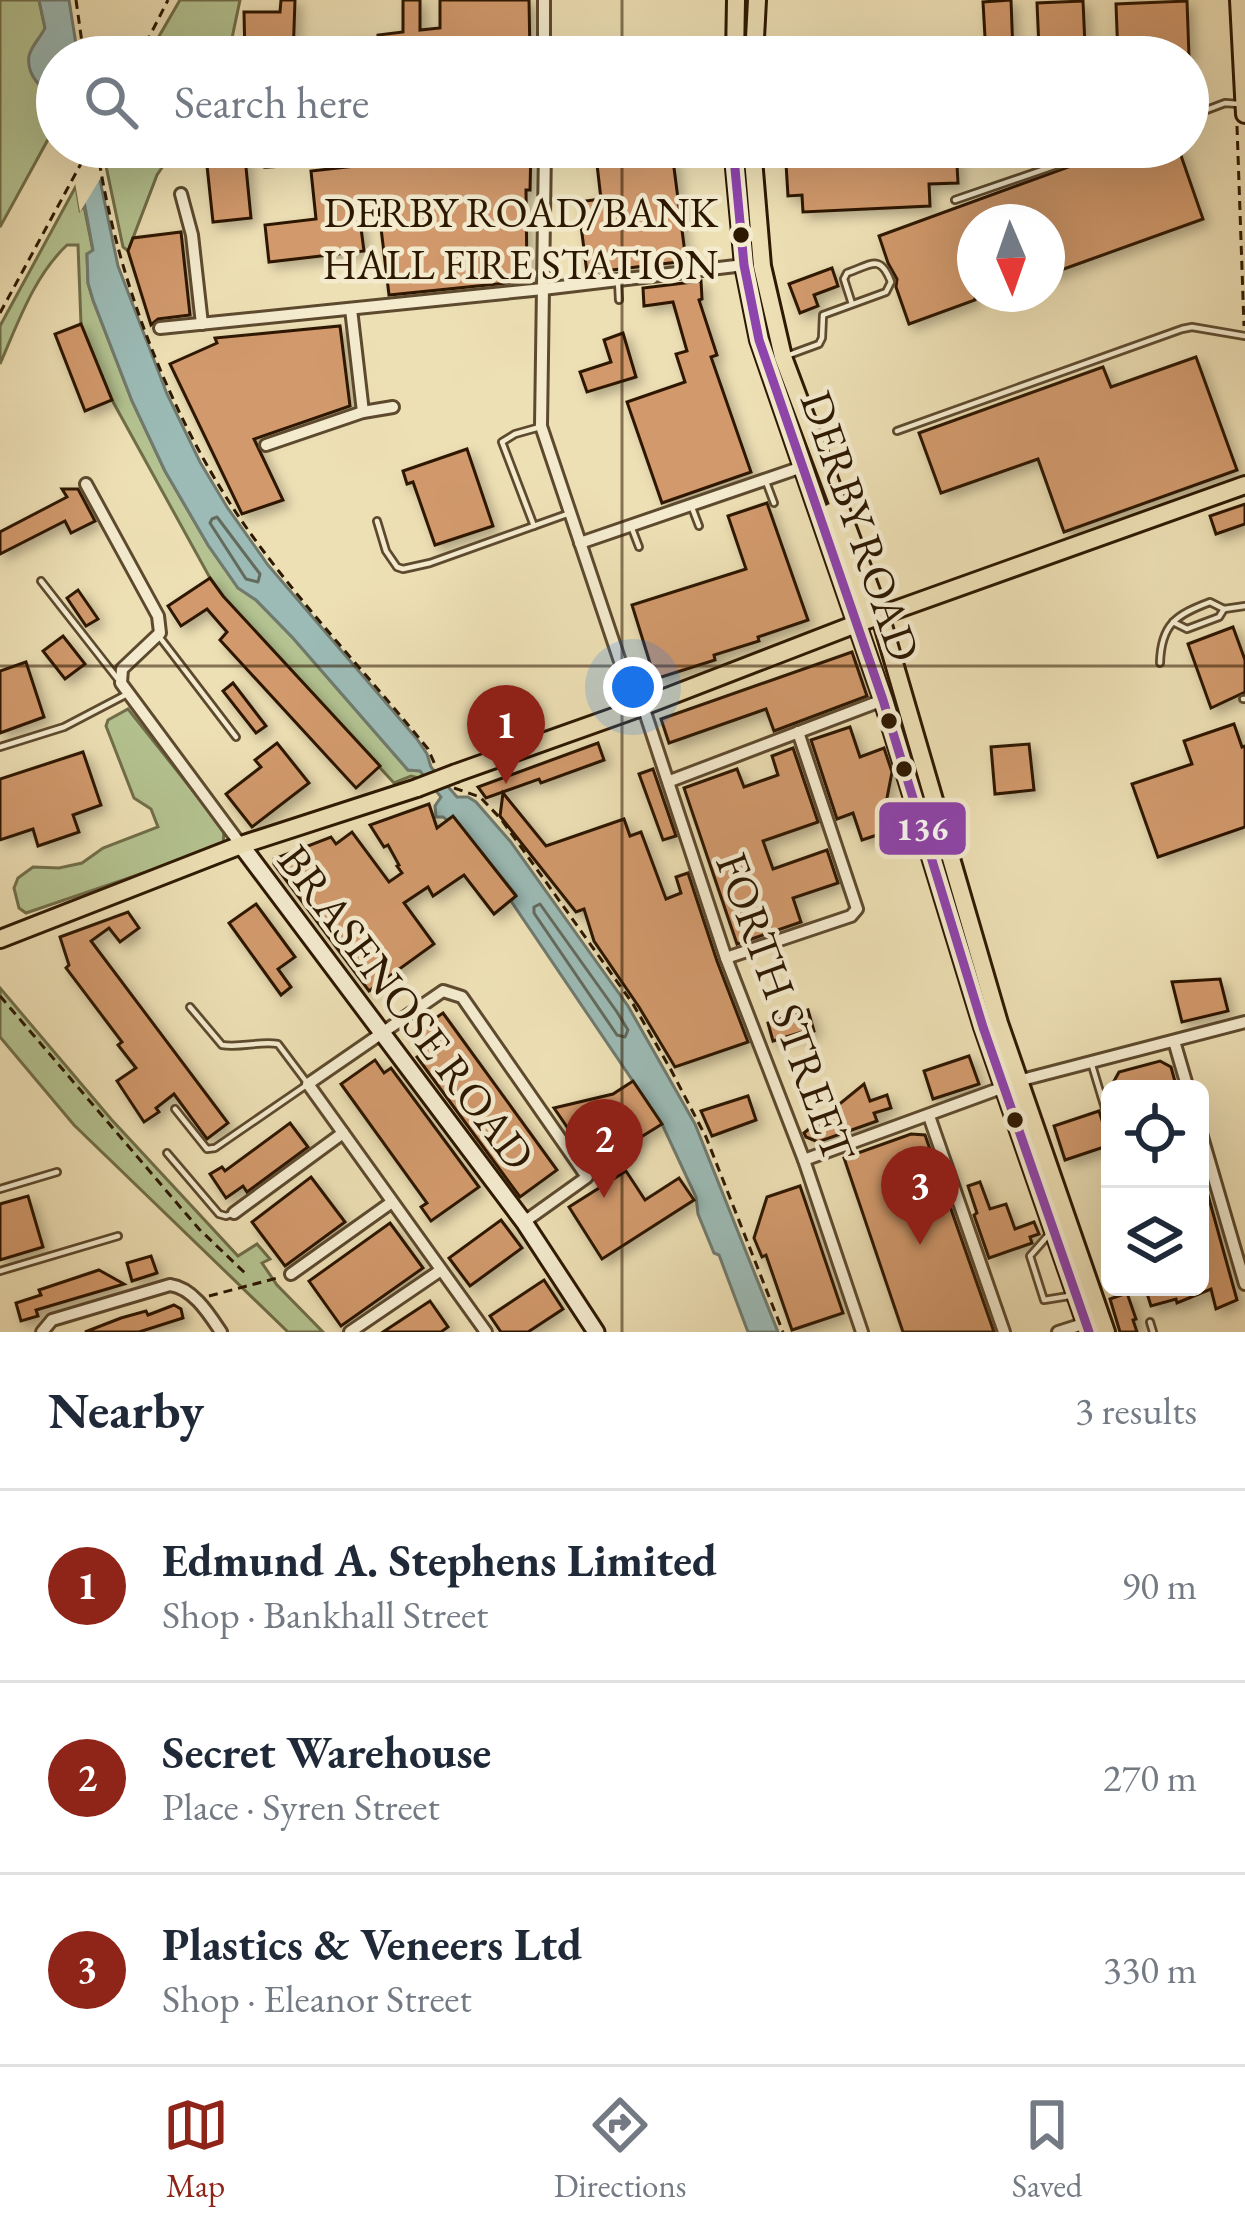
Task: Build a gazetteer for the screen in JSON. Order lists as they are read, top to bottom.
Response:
{
  "streets": {
    "main road": ["DERBY ROAD", "BRASENOSE ROAD"],
    "street": ["FORTH STREET"]
  },
  "places": ["DERBY ROAD/BANK HALL FIRE STATION"],
  "lines": ["transit line 136"],
  "north": "bottom",
  "page": {
    "search": "Search here",
    "pins": ["1", "2", "3"],
    "heading": ["Nearby", "3 results"],
    "list": [
      {
        "mark": "1",
        "name": "Edmund A. Stephens Limited",
        "note": "Shop · Bankhall Street",
        "value": "90 m"
      },
      {
        "mark": "2",
        "name": "Secret Warehouse",
        "note": "Place · Syren Street",
        "value": "270 m"
      },
      {
        "mark": "3",
        "name": "Plastics & Veneers Ltd",
        "note": "Shop · Eleanor Street",
        "value": "330 m"
      }
    ],
    "nav": ["Map", "Directions", "Saved"]
  }
}
